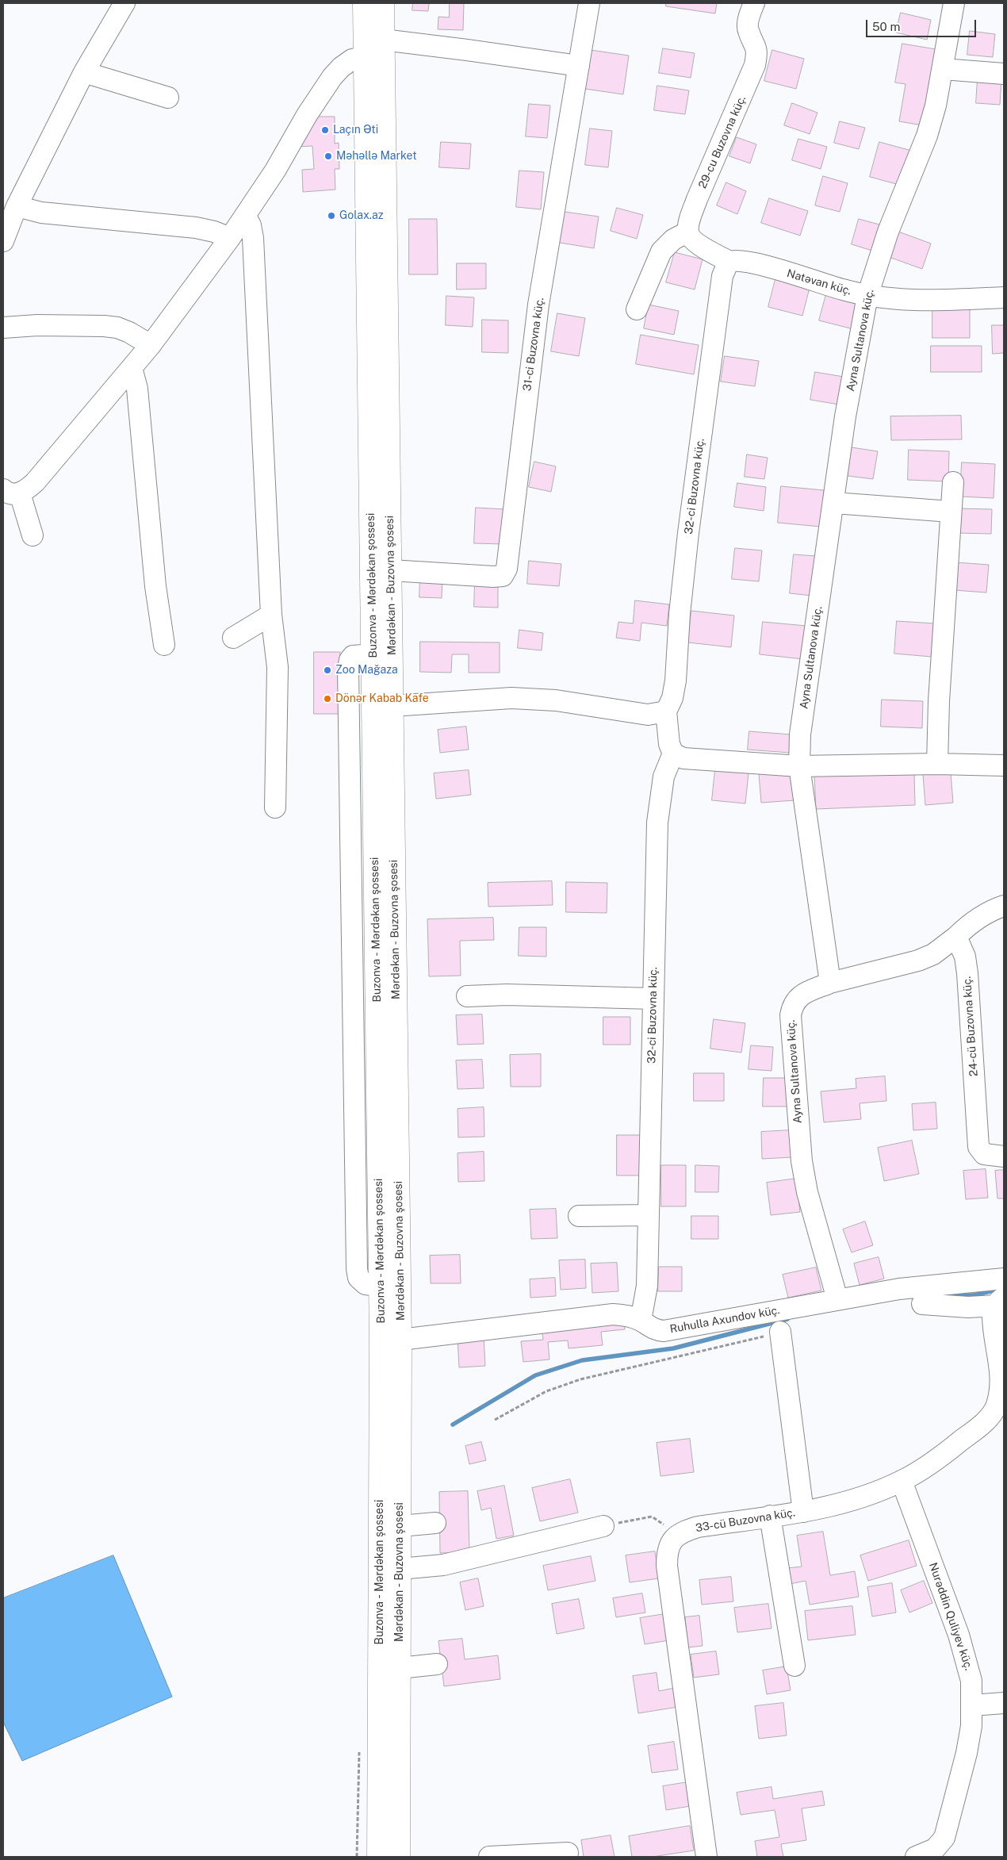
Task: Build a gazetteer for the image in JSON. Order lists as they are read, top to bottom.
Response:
{
  "streets": {
    "main road": ["Buzonva - Mərdəkan şossesi", "Mərdəkan - Buzovna şosesi"],
    "street": [
      "29-cu Buzovna küç.",
      "Natəvan küç.",
      "Ayna Sultanova küç.",
      "31-ci Buzovna küç.",
      "32-ci Buzovna küç.",
      "24-cü Buzovna küç.",
      "Ruhulla Axundov küç.",
      "33-cü Buzovna küç.",
      "Nurəddin Quliyev küç."
    ]
  },
  "crossings": [
    ["Natəvan küç.", "Ayna Sultanova küç."],
    ["Natəvan küç.", "32-ci Buzovna küç."],
    ["Ayna Sultanova küç.", "Ruhulla Axundov küç."],
    ["31-ci Buzovna küç.", "Mərdəkan - Buzovna şosesi"],
    ["32-ci Buzovna küç.", "Ruhulla Axundov küç."],
    ["Buzonva - Mərdəkan şossesi", "Mərdəkan - Buzovna şosesi"],
    ["Mərdəkan - Buzovna şosesi", "Ruhulla Axundov küç."],
    ["33-cü Buzovna küç.", "Nurəddin Quliyev küç."]
  ],
  "places": [
    "Laçın Əti",
    "Məhəllə Market",
    "Golax.az",
    "Zoo Mağaza",
    "Dönər Kabab Kafe"
  ],
  "scale_bar": "50 m"
}
